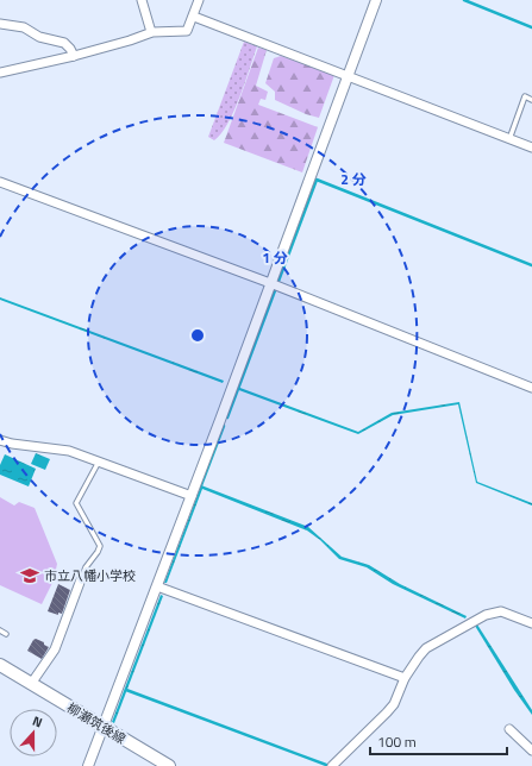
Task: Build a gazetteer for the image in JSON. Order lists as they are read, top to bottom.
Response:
{
  "streets": {
    "main road": ["柳瀬筑後線"]
  },
  "places": {
    "school or university": ["市立八幡小学校"]
  },
  "scale_bar": "100 m",
  "north": "top",
  "rings": ["2 分", "1 分"]
}
